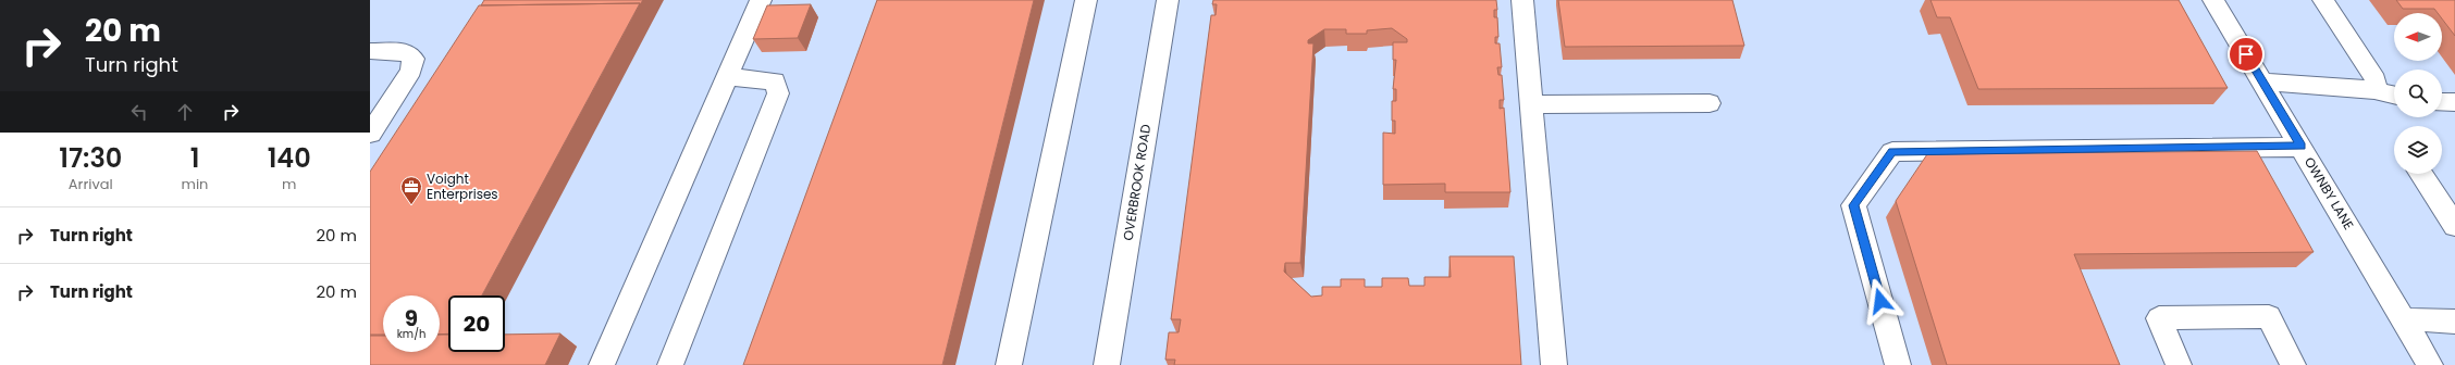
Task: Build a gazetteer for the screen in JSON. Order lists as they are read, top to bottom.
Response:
{
  "streets": {
    "street": ["OVERBROOK ROAD", "OWNBY LANE"]
  },
  "places": {
    "office": ["Voight Enterprises"]
  },
  "north": "left",
  "page": {
    "turn": ["20 m", "Turn right"],
    "eta": [
      "17:30",
      "Arrival",
      "1",
      "min",
      "140",
      "m"
    ],
    "list": [
      {
        "name": "Turn right",
        "value": "20 m"
      },
      {
        "name": "Turn right",
        "value": "20 m"
      }
    ],
    "speed": "9 km/h",
    "limit": "20"
  }
}
